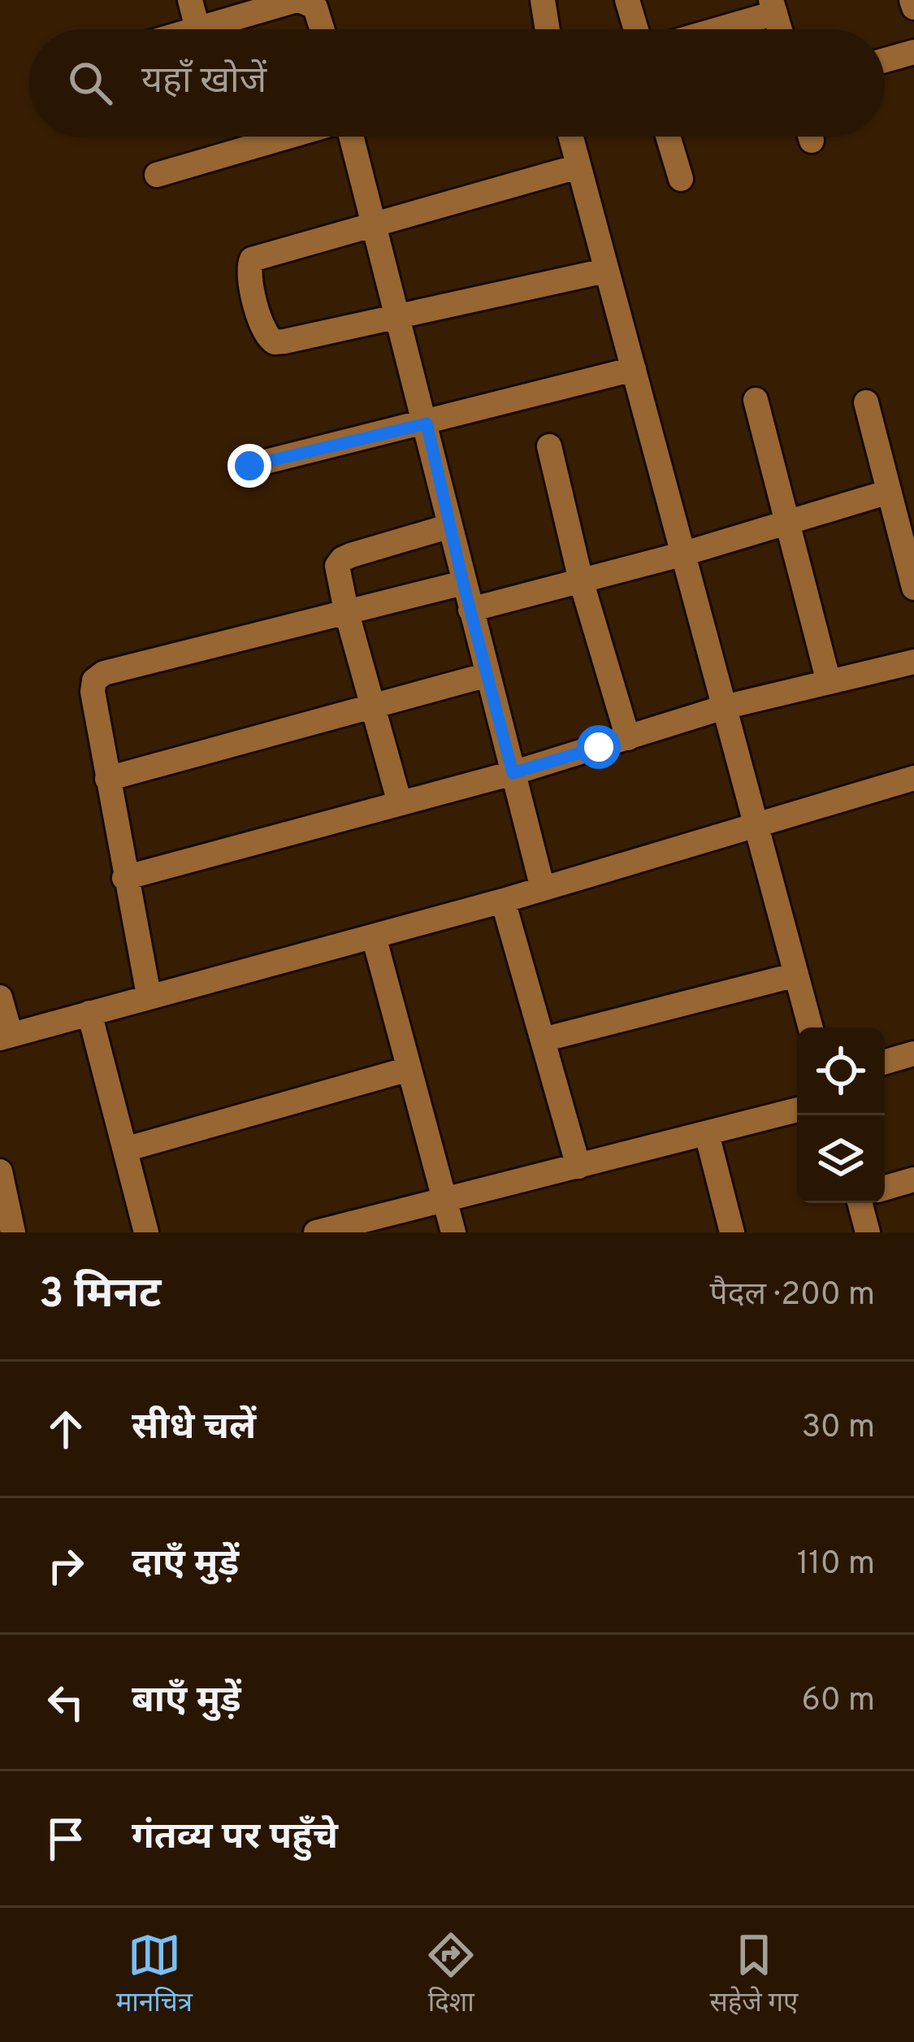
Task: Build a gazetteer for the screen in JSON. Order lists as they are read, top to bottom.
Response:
{
  "page": {
    "search": "यहाँ खोजें",
    "heading": ["3 मिनट", "पैदल · 200 m"],
    "list": [
      ["सीधे चलें", "30 m"],
      ["दाएँ मुड़ें", "110 m"],
      ["बाएँ मुड़ें", "60 m"],
      "गंतव्य पर पहुँचे"
    ],
    "nav": ["मानचित्र", "दिशा", "सहेजे गए"]
  }
}
